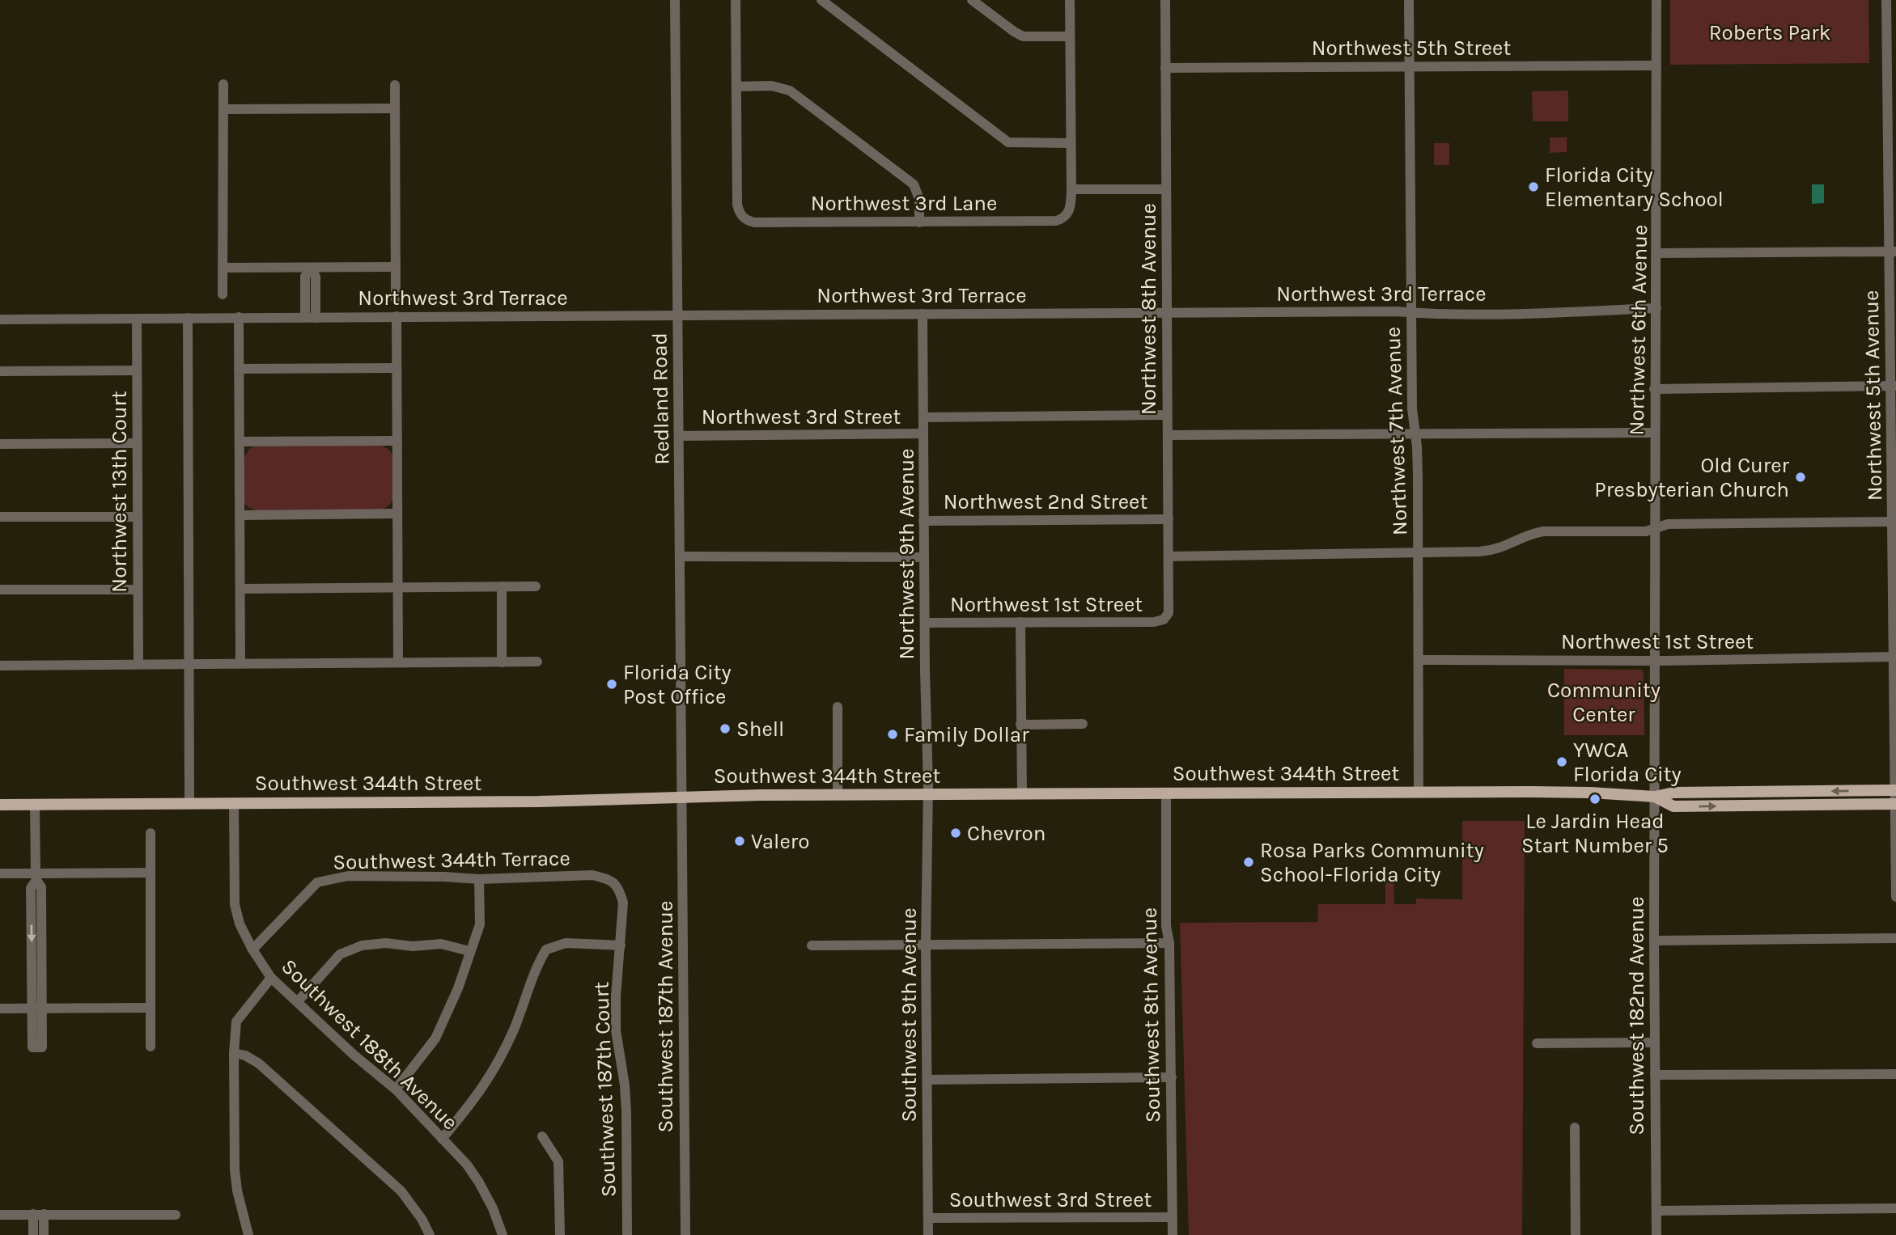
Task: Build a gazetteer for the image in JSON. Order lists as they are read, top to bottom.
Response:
{
  "streets": {
    "main road": ["Southwest 344th Street"],
    "street": [
      "Northwest 5th Street",
      "Northwest 3rd Lane",
      "Northwest 3rd Terrace",
      "Northwest 8th Avenue",
      "Northwest 6th Avenue",
      "Northwest 5th Avenue",
      "Redland Road",
      "Northwest 3rd Street",
      "Northwest 7th Avenue",
      "Northwest 13th Court",
      "Northwest 2nd Street",
      "Northwest 9th Avenue",
      "Northwest 1st Street",
      "Southwest 344th Terrace",
      "Southwest 9th Avenue",
      "Southwest 8th Avenue",
      "Southwest 182nd Avenue",
      "Southwest 187th Avenue",
      "Southwest 188th Avenue",
      "Southwest 187th Court",
      "Southwest 3rd Street"
    ]
  },
  "crossings": [
    ["Northwest 5th Street", "Northwest 8th Avenue"],
    ["Northwest 5th Street", "Northwest 6th Avenue"],
    ["Northwest 5th Street", "Northwest 7th Avenue"],
    ["Northwest 3rd Terrace", "Northwest 8th Avenue"],
    ["Northwest 3rd Terrace", "Northwest 6th Avenue"],
    ["Northwest 3rd Terrace", "Redland Road"],
    ["Northwest 3rd Terrace", "Northwest 7th Avenue"],
    ["Northwest 3rd Terrace", "Northwest 13th Court"],
    ["Northwest 3rd Terrace", "Northwest 9th Avenue"],
    ["Northwest 8th Avenue", "Northwest 3rd Street"],
    ["Northwest 8th Avenue", "Northwest 2nd Street"],
    ["Northwest 8th Avenue", "Northwest 1st Street"],
    ["Northwest 6th Avenue", "Northwest 1st Street"],
    ["Northwest 6th Avenue", "Southwest 344th Street"],
    ["Northwest 6th Avenue", "Southwest 182nd Avenue"],
    ["Northwest 5th Avenue", "Northwest 1st Street"],
    ["Northwest 5th Avenue", "Southwest 344th Street"],
    ["Redland Road", "Northwest 3rd Street"],
    ["Redland Road", "Southwest 344th Street"],
    ["Redland Road", "Southwest 187th Avenue"],
    ["Northwest 3rd Street", "Northwest 9th Avenue"],
    ["Northwest 7th Avenue", "Northwest 1st Street"],
    ["Northwest 7th Avenue", "Southwest 344th Street"],
    ["Northwest 2nd Street", "Northwest 9th Avenue"],
    ["Northwest 9th Avenue", "Northwest 1st Street"],
    ["Northwest 9th Avenue", "Southwest 344th Street"],
    ["Northwest 9th Avenue", "Southwest 9th Avenue"],
    ["Southwest 344th Street", "Southwest 9th Avenue"],
    ["Southwest 344th Street", "Southwest 8th Avenue"],
    ["Southwest 344th Street", "Southwest 182nd Avenue"],
    ["Southwest 344th Street", "Southwest 187th Avenue"],
    ["Southwest 344th Street", "Southwest 188th Avenue"],
    ["Southwest 344th Terrace", "Southwest 188th Avenue"],
    ["Southwest 344th Terrace", "Southwest 187th Court"],
    ["Southwest 9th Avenue", "Southwest 3rd Street"],
    ["Southwest 8th Avenue", "Southwest 3rd Street"]
  ],
  "parks": ["Roberts Park", "Community Center"],
  "places": [
    "Florida City Elementary School",
    "Old Curer Presbyterian Church",
    "Florida City Post Office",
    "Shell",
    "Family Dollar",
    "YWCA Florida City",
    "Le Jardin Head Start Number 5",
    "Chevron",
    "Valero",
    "Rosa Parks Community School-Florida City"
  ]
}
